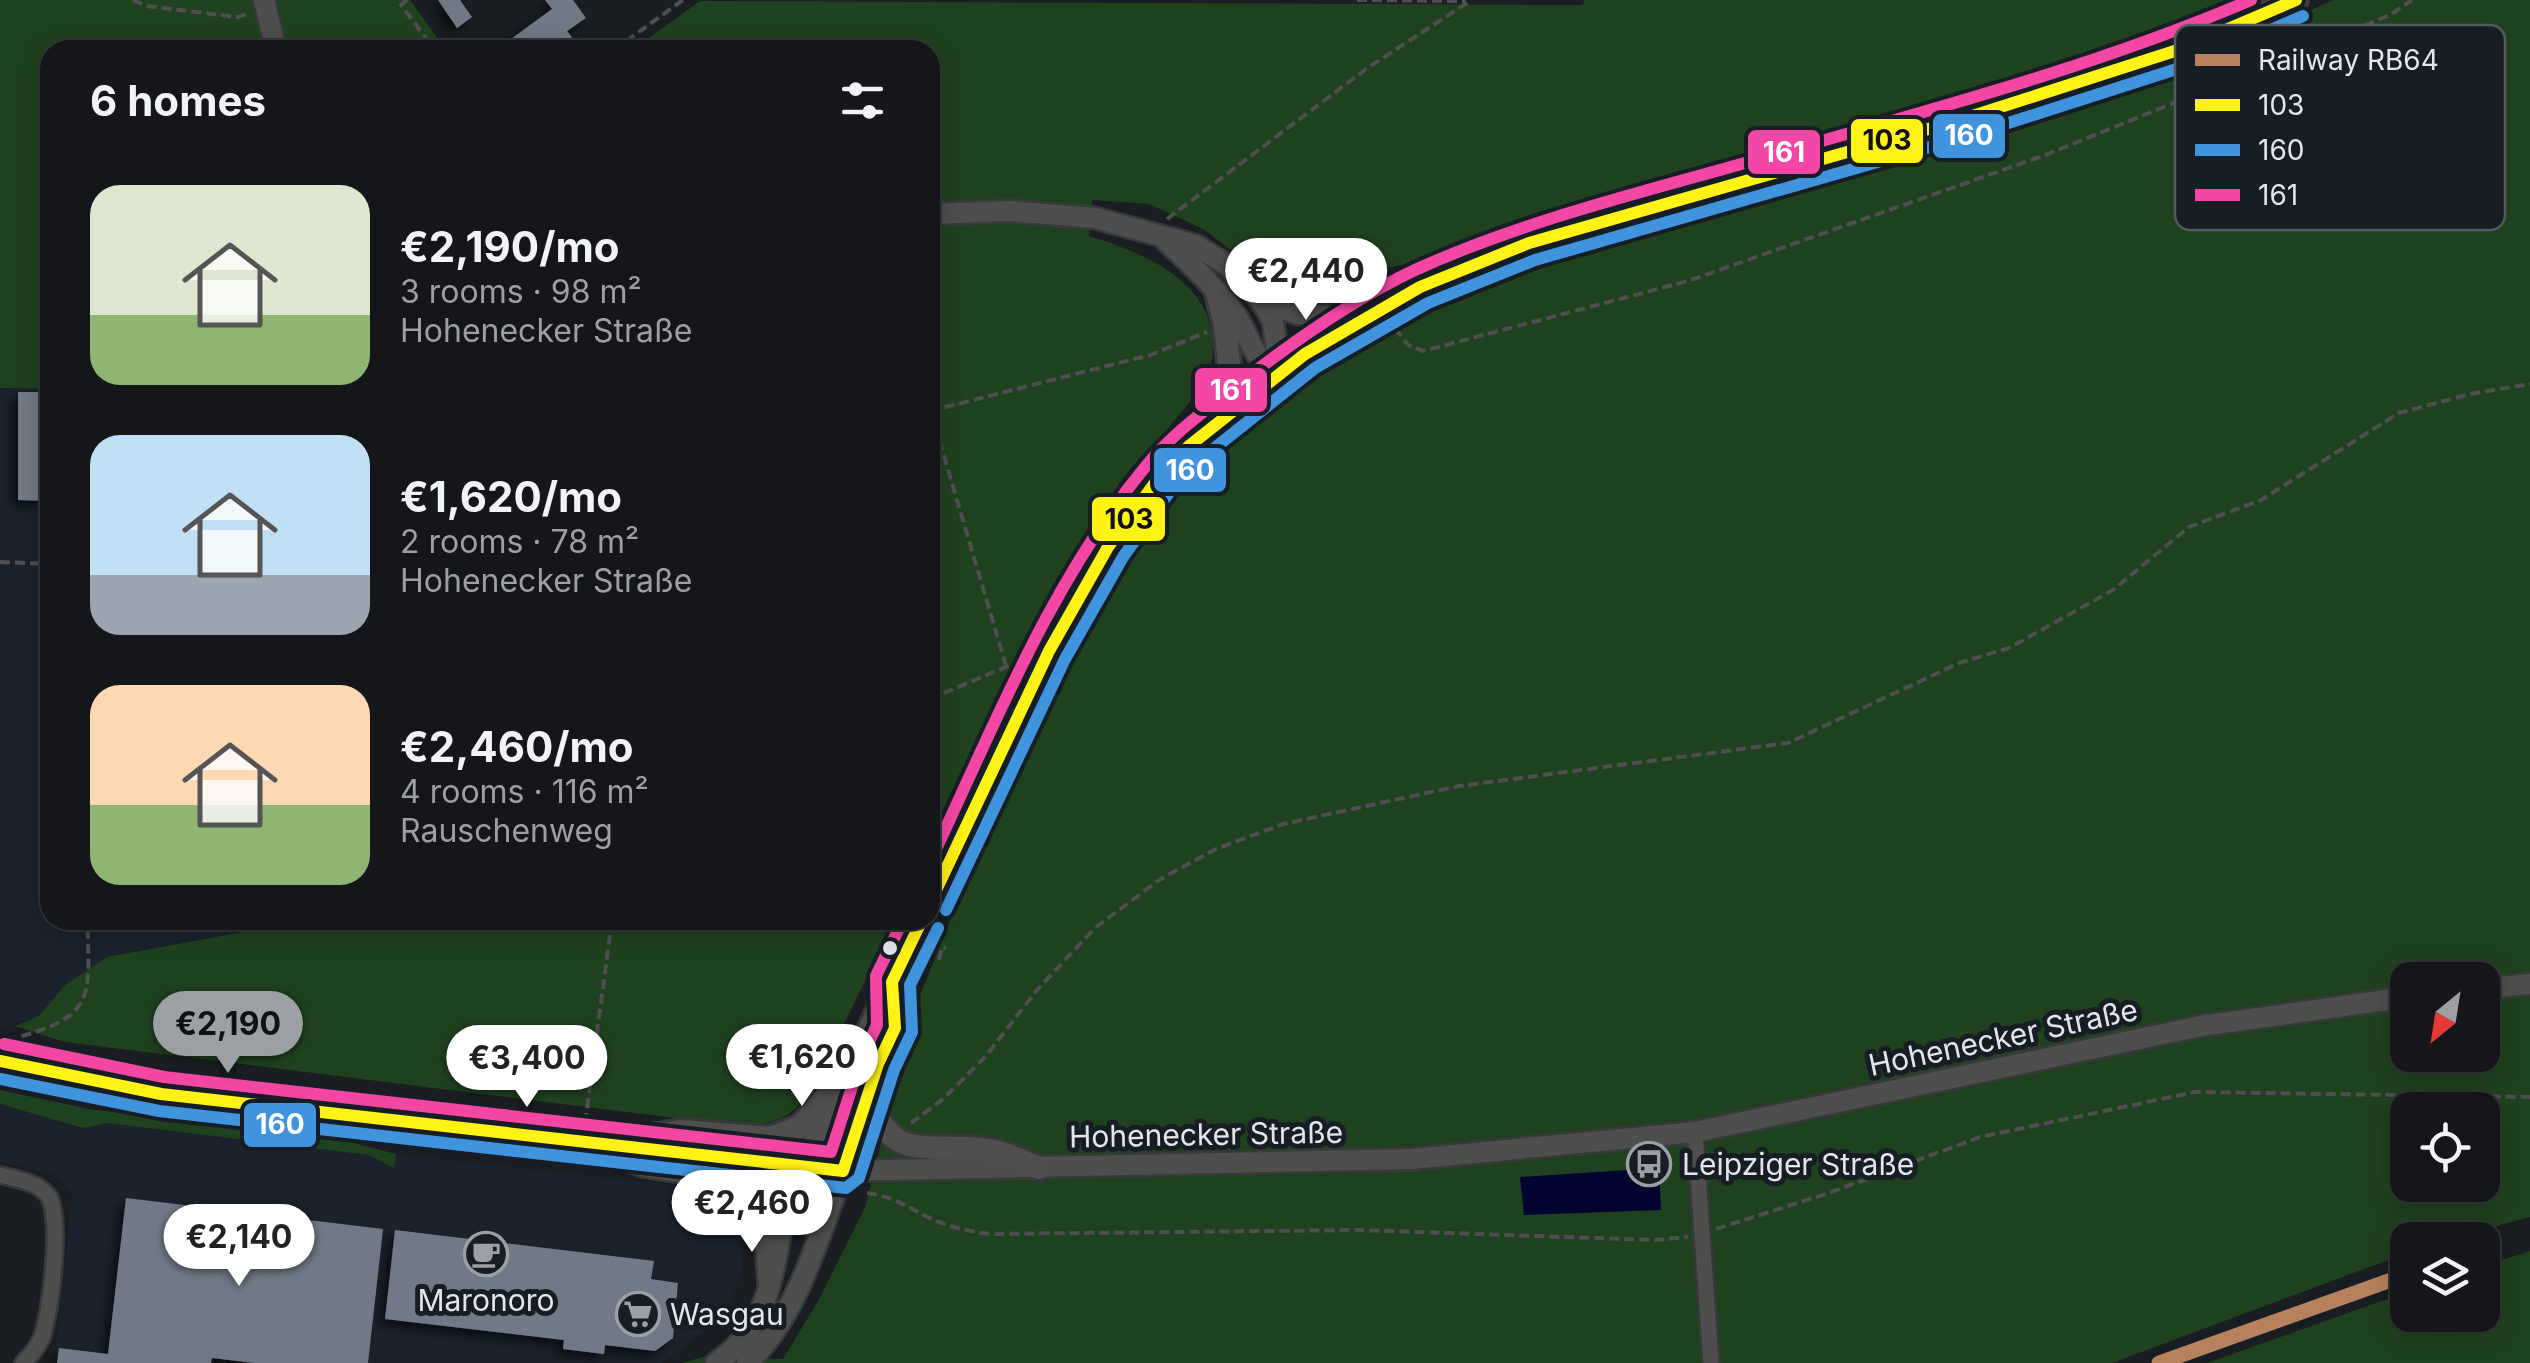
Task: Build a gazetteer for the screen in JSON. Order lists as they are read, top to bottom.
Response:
{
  "streets": {
    "main road": ["Hohenecker Straße"]
  },
  "places": {
    "bus stop": ["Leipziger Straße"],
    "cafe": ["Maronoro"],
    "supermarket": ["Wasgau"]
  },
  "lines": [
    "transit line 103",
    "transit line 161",
    "transit line 160",
    "rail line RB64"
  ],
  "legend": [
    "Railway RB64",
    "103",
    "160",
    "161"
  ],
  "north": "bottom left",
  "page": {
    "heading": "6 homes",
    "list": [
      {
        "name": "€2,190/mo",
        "note": "3 rooms · 98 m² · Hohenecker Straße"
      },
      {
        "name": "€1,620/mo",
        "note": "2 rooms · 78 m² · Hohenecker Straße"
      },
      {
        "name": "€2,460/mo",
        "note": "4 rooms · 116 m² · Rauschenweg"
      }
    ],
    "price": [
      "€2,440",
      "€2,190",
      "€1,620",
      "€3,400",
      "€2,460",
      "€2,140"
    ]
  }
}
